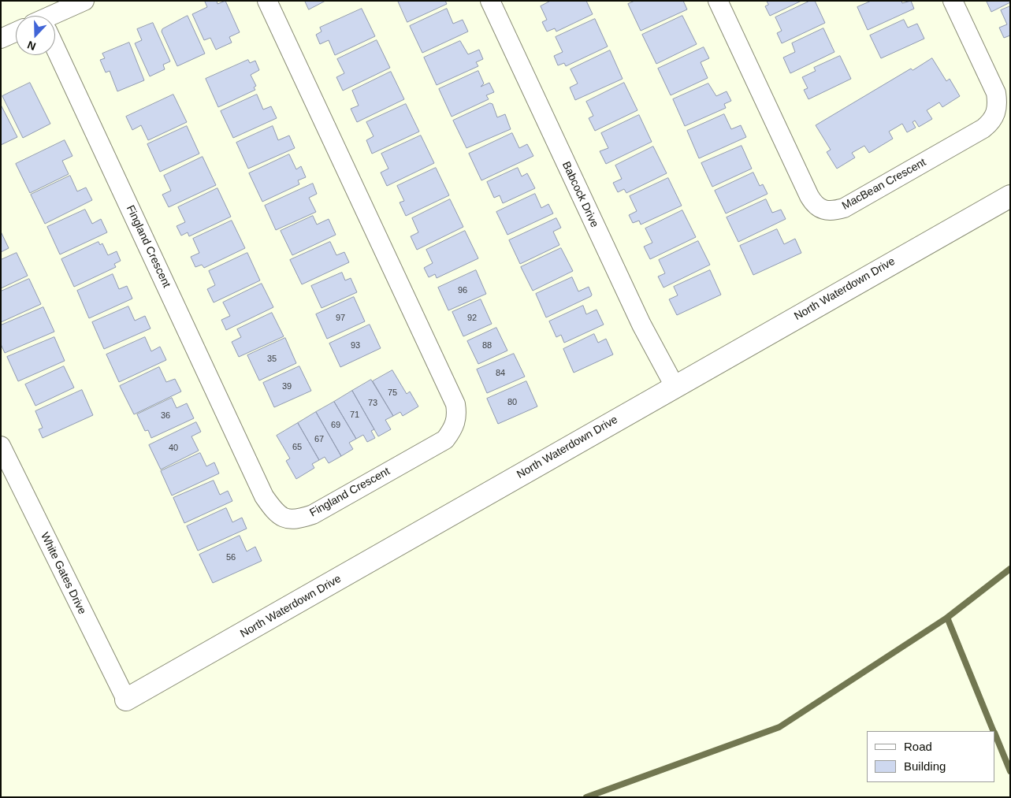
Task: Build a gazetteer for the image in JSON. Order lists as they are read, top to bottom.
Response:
{
  "streets": {
    "main road": ["North Waterdown Drive"],
    "street": [
      "MacBean Crescent",
      "Babcock Drive",
      "Fingland Crescent",
      "White Gates Drive"
    ]
  },
  "crossings": [
    ["Babcock Drive", "North Waterdown Drive"],
    ["North Waterdown Drive", "White Gates Drive"]
  ],
  "house_numbers": [
    "96",
    "97",
    "92",
    "93",
    "88",
    "35",
    "84",
    "39",
    "75",
    "80",
    "73",
    "71",
    "36",
    "69",
    "67",
    "65",
    "40",
    "56"
  ],
  "legend": ["Road", "Building"],
  "north": "bottom"
}
